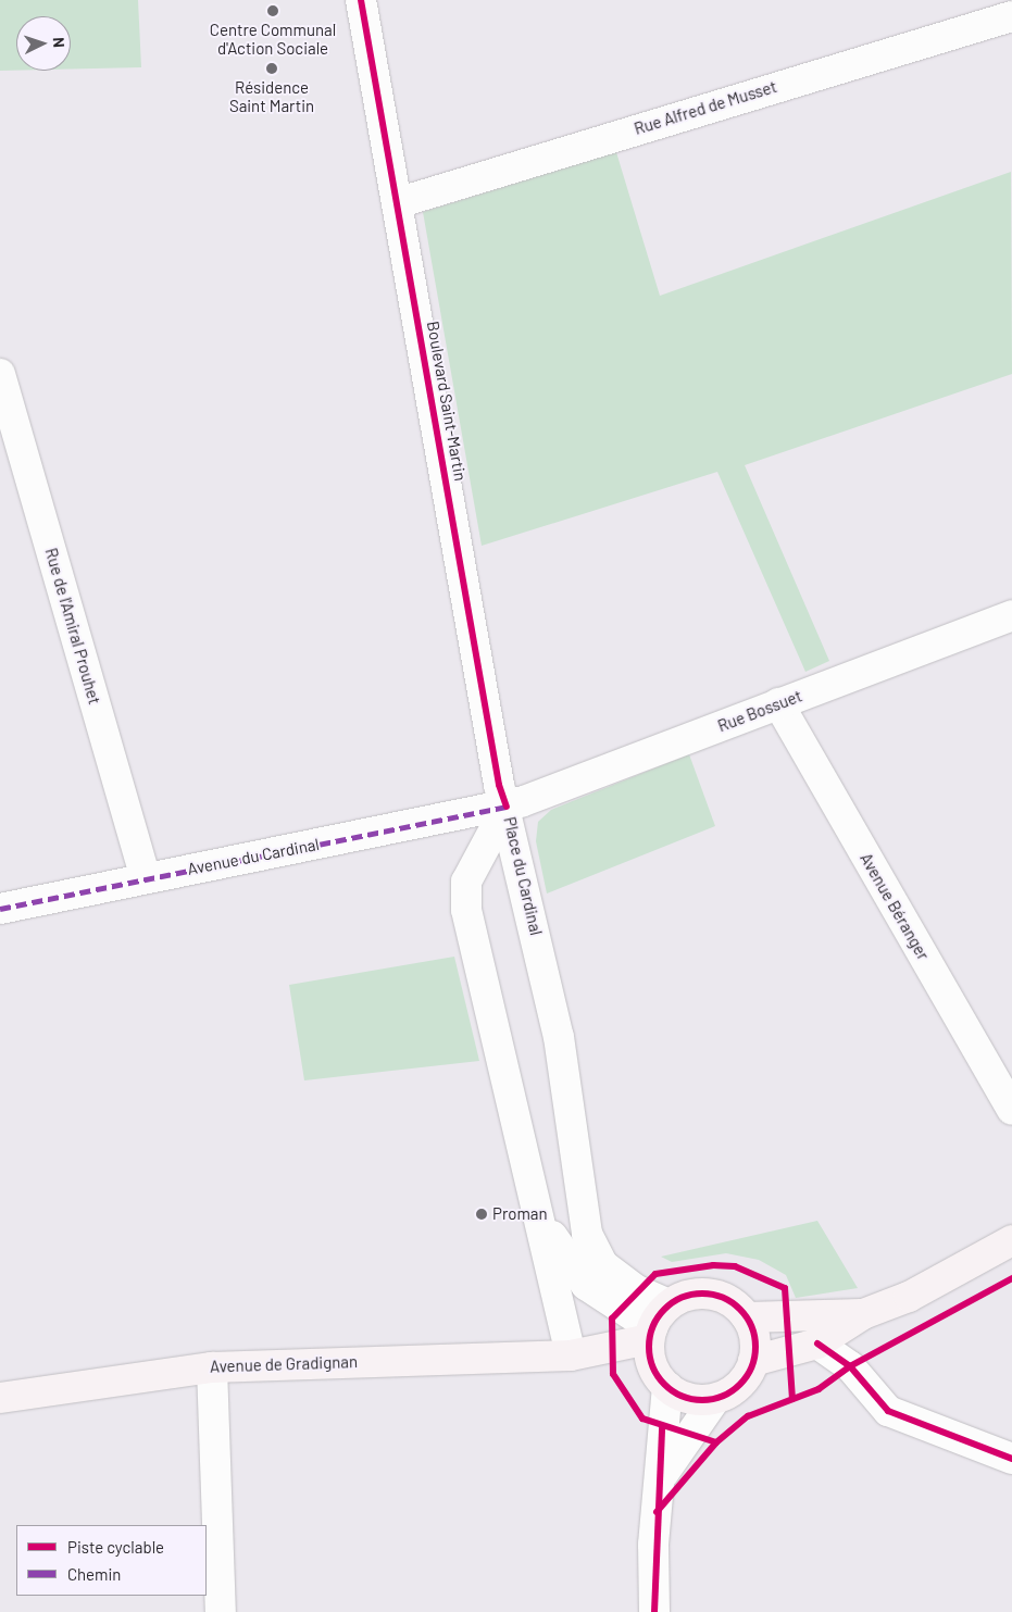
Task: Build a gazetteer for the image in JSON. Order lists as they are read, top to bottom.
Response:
{
  "streets": {
    "main road": ["Avenue de Gradignan"],
    "street": [
      "Rue Alfred de Musset",
      "Boulevard Saint-Martin",
      "Rue de l'Amiral Prouhet",
      "Rue Bossuet",
      "Avenue du Cardinal",
      "Place du Cardinal",
      "Avenue Béranger"
    ]
  },
  "crossings": [
    ["Rue Alfred de Musset", "Boulevard Saint-Martin"],
    ["Boulevard Saint-Martin", "Rue Bossuet"],
    ["Boulevard Saint-Martin", "Avenue du Cardinal"],
    ["Boulevard Saint-Martin", "Place du Cardinal"],
    ["Rue de l'Amiral Prouhet", "Avenue du Cardinal"],
    ["Rue Bossuet", "Avenue du Cardinal"],
    ["Rue Bossuet", "Place du Cardinal"],
    ["Rue Bossuet", "Avenue Béranger"],
    ["Avenue du Cardinal", "Place du Cardinal"],
    ["Place du Cardinal", "Avenue de Gradignan"]
  ],
  "places": ["Centre Communal d'Action Sociale", "Résidence Saint Martin", "Proman"],
  "legend": ["Piste cyclable", "Chemin"],
  "north": "right"
}
